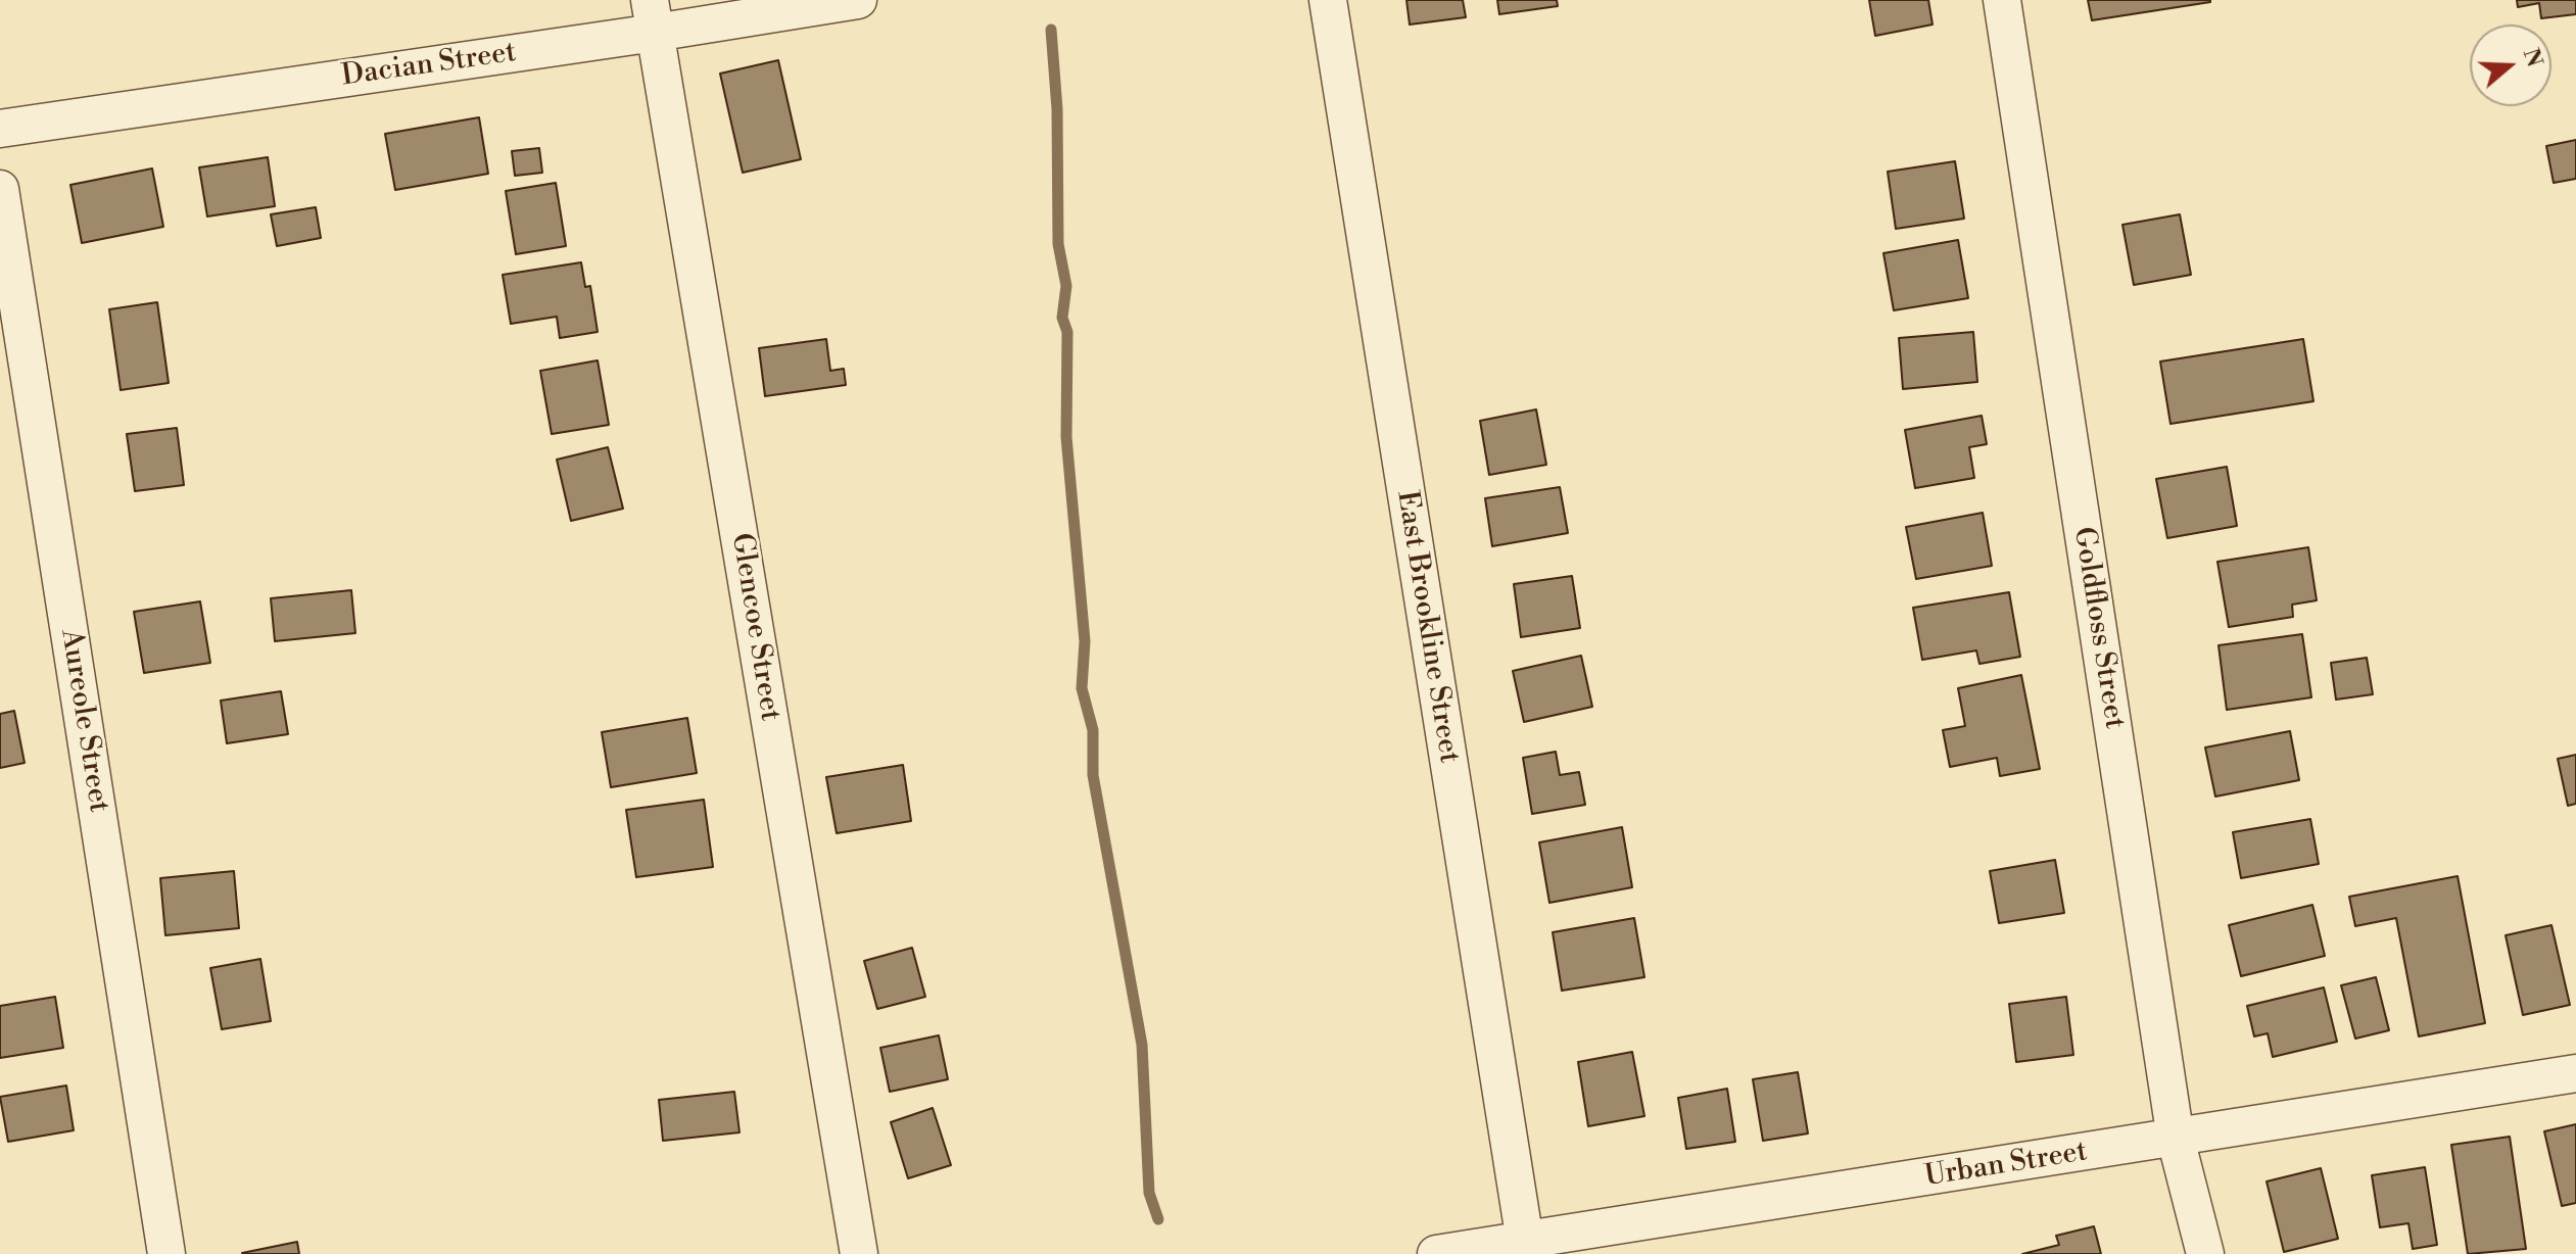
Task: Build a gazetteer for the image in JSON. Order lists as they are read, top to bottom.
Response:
{
  "streets": {
    "street": [
      "Dacian Street",
      "Glencoe Street",
      "East Brookline Street",
      "Goldfloss Street",
      "Aureole Street",
      "Urban Street"
    ]
  },
  "crossings": [
    ["Dacian Street", "Glencoe Street"],
    ["East Brookline Street", "Urban Street"],
    ["Goldfloss Street", "Urban Street"]
  ],
  "north": "right"
}
